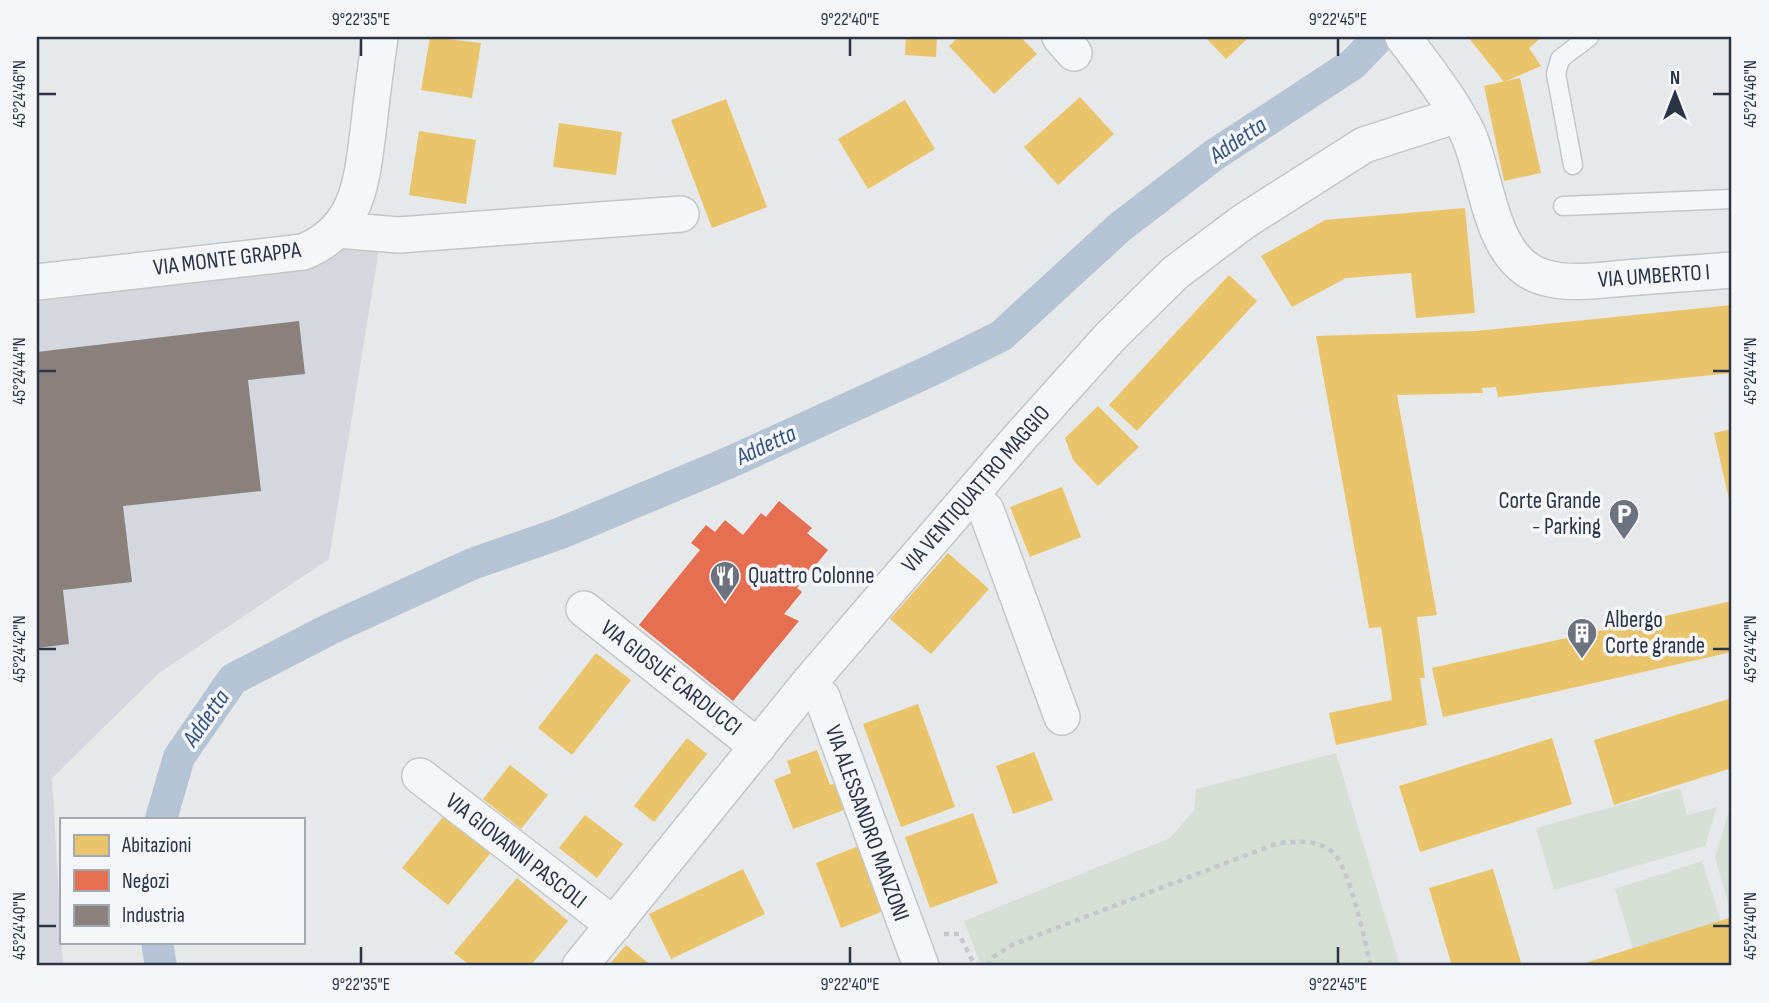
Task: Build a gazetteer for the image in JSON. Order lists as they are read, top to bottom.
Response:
{
  "streets": {
    "street": [
      "VIA MONTE GRAPPA",
      "VIA UMBERTO I",
      "VIA VENTIQUATTRO MAGGIO",
      "VIA GIOSUÈ CARDUCCI",
      "VIA ALESSANDRO MANZONI",
      "VIA GIOVANNI PASCOLI"
    ]
  },
  "crossings": [
    ["VIA UMBERTO I", "VIA VENTIQUATTRO MAGGIO"],
    ["VIA VENTIQUATTRO MAGGIO", "VIA GIOSUÈ CARDUCCI"],
    ["VIA VENTIQUATTRO MAGGIO", "VIA ALESSANDRO MANZONI"],
    ["VIA VENTIQUATTRO MAGGIO", "VIA GIOVANNI PASCOLI"]
  ],
  "water": ["Addetta"],
  "places": {
    "parking": ["Corte Grande - Parking"],
    "restaurant": ["Quattro Colonne"],
    "building": ["Albergo Corte grande"]
  },
  "legend": ["Abitazioni", "Negozi", "Industria"],
  "north": "top",
  "coordinates": [
    "9°22'35\"E",
    "9°22'40\"E",
    "9°22'45\"E",
    "45°24'46\"N",
    "45°24'44\"N",
    "45°24'42\"N",
    "45°24'40\"N"
  ]
}
